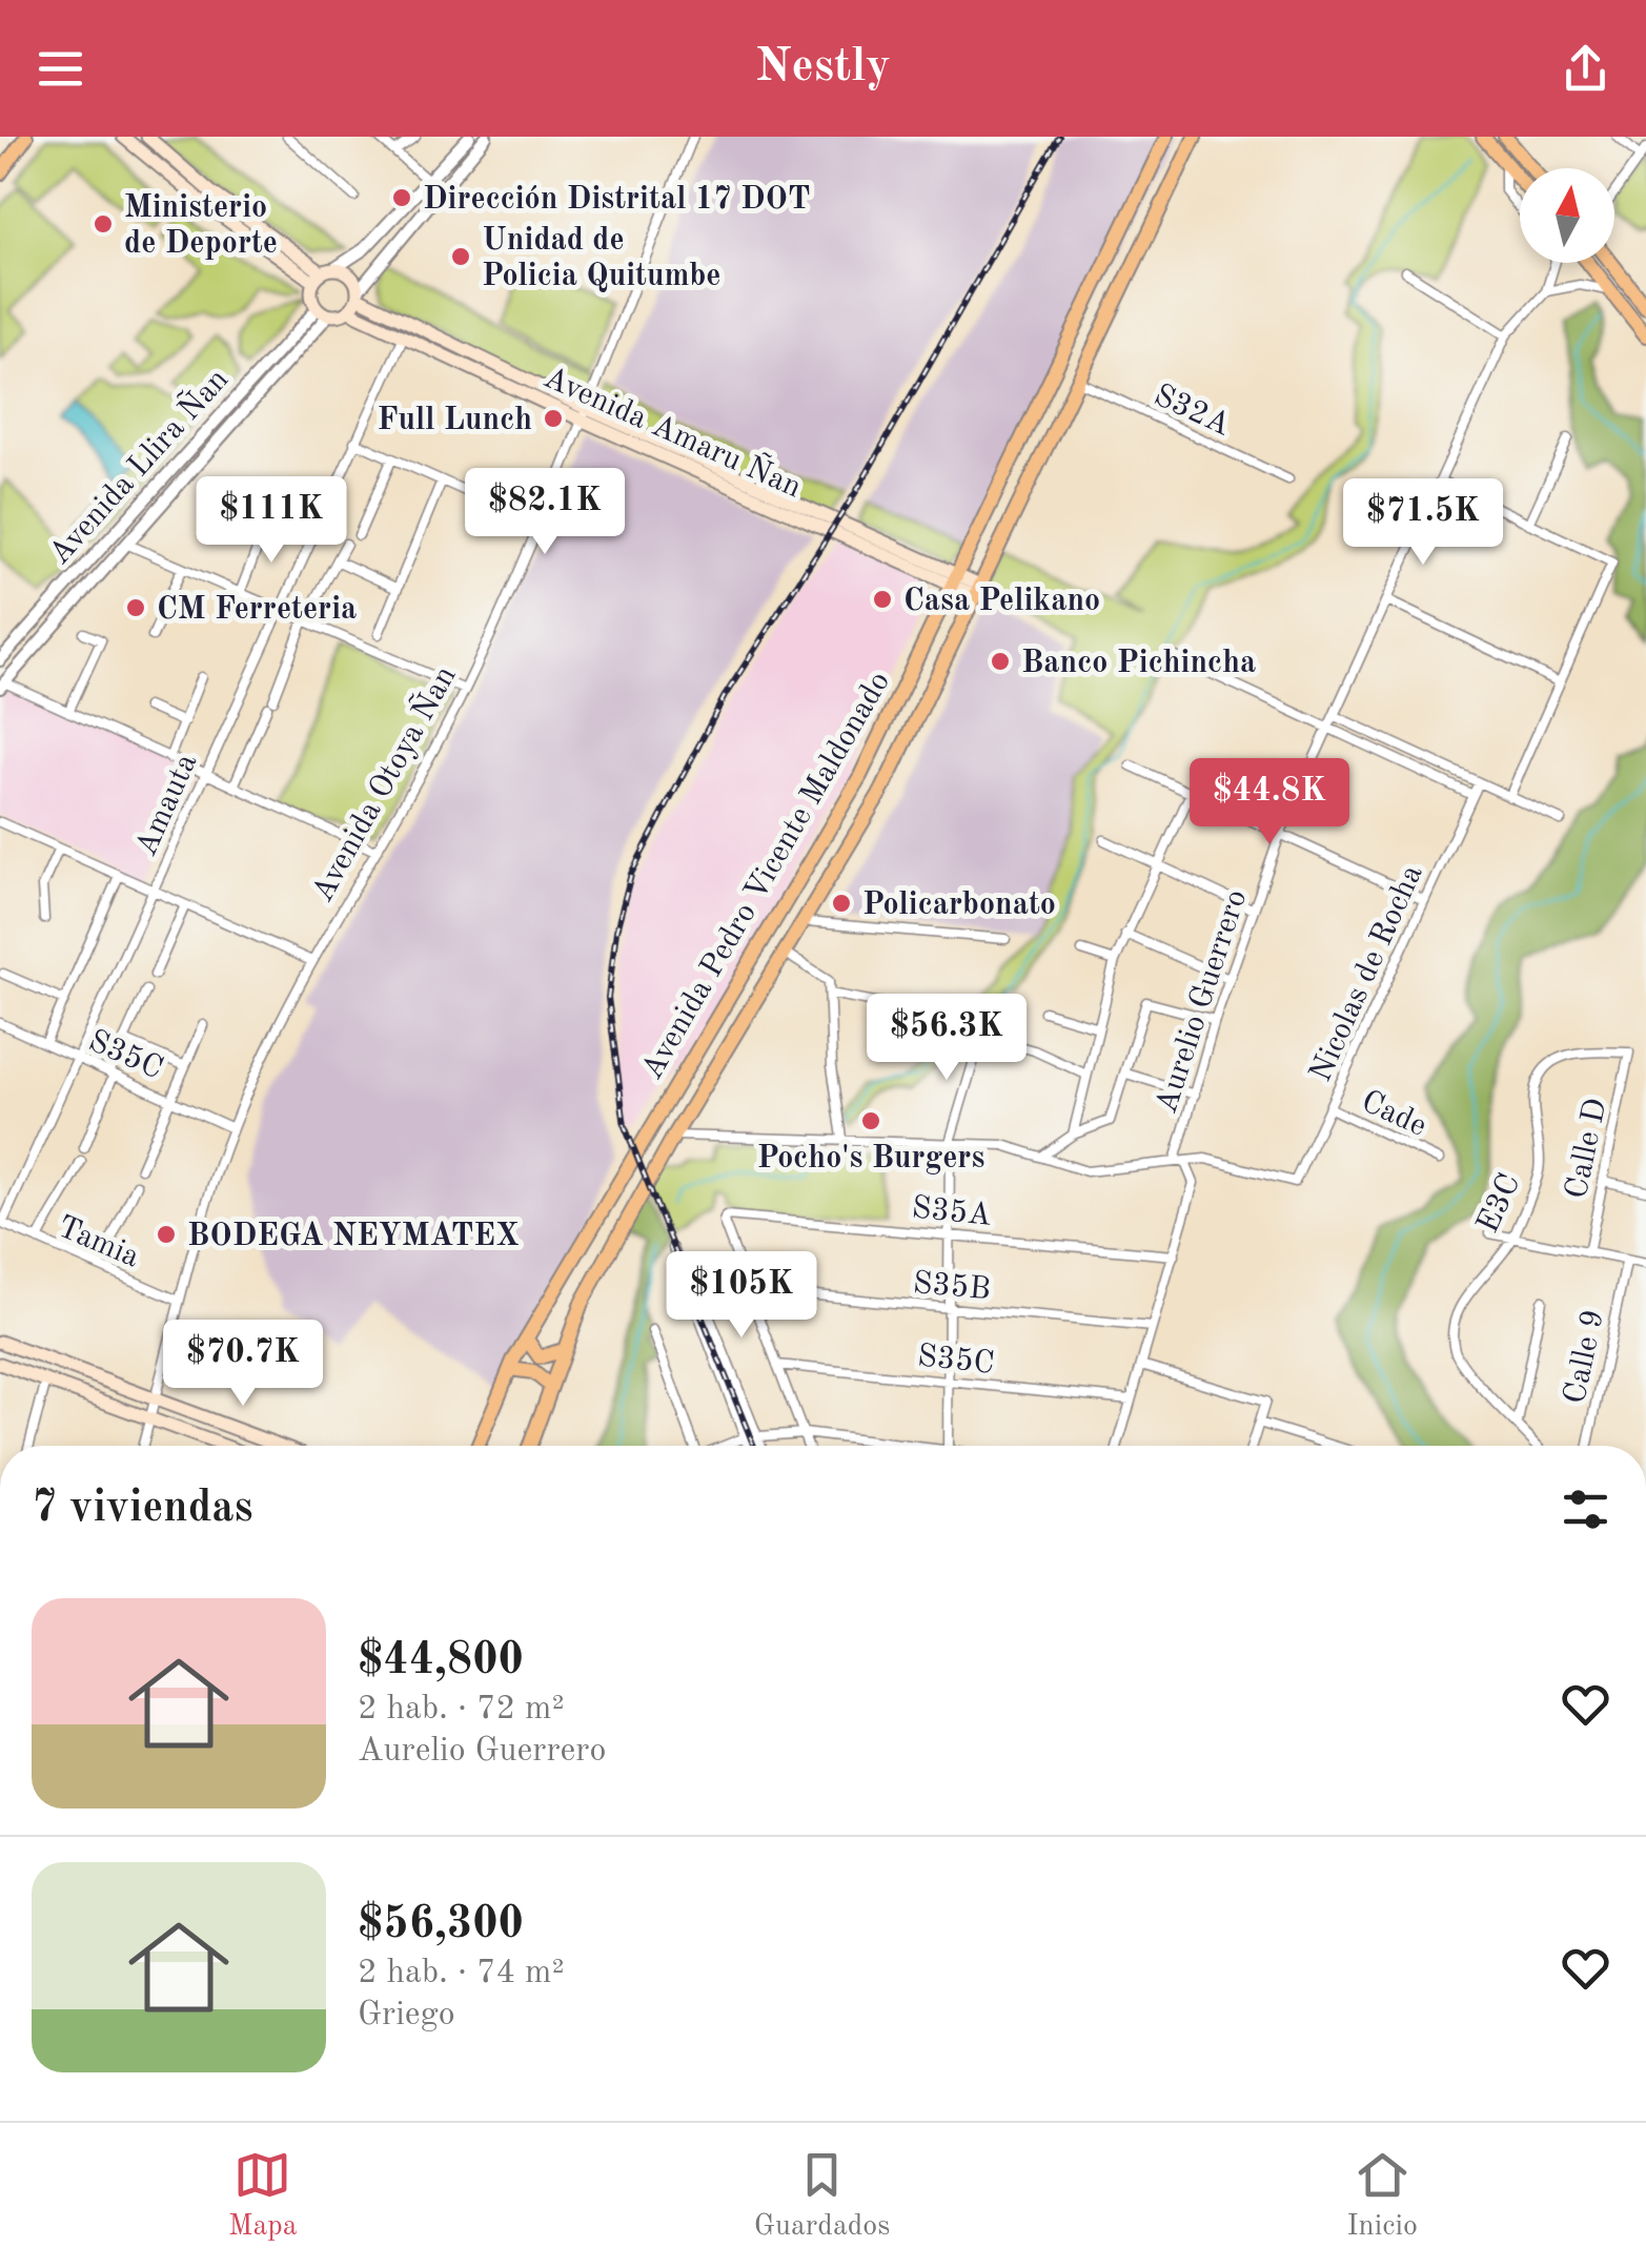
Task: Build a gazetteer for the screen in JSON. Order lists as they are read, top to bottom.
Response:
{
  "streets": {
    "main road": ["Avenida Amaru Ñan", "Avenida Pedro Vicente Maldonado"],
    "street": [
      "S32A",
      "Avenida Llira Ñan",
      "Avenida Otoya Ñan",
      "Amauta",
      "Nicolas de Rocha",
      "Aurelio Guerrero",
      "S35C",
      "Cade",
      "Calle D",
      "E3C",
      "S35A",
      "Tamia",
      "S35B",
      "Calle 9"
    ]
  },
  "crossings": [
    ["S32A", "Avenida Pedro Vicente Maldonado"],
    ["Avenida Amaru Ñan", "Avenida Llira Ñan"],
    ["Avenida Amaru Ñan", "Avenida Otoya Ñan"],
    ["Avenida Amaru Ñan", "Amauta"],
    ["Avenida Amaru Ñan", "Avenida Pedro Vicente Maldonado"],
    ["Avenida Otoya Ñan", "S35C"],
    ["Avenida Otoya Ñan", "Tamia"],
    ["Amauta", "S35C"],
    ["Amauta", "Tamia"],
    ["Nicolas de Rocha", "Cade"],
    ["Calle D", "E3C"],
    ["S35A", "S35B"]
  ],
  "places": [
    "Dirección Distrital 17 DOT",
    "Ministerio de Deporte",
    "Unidad de Policia Quitumbe",
    "Full Lunch",
    "Casa Pelikano",
    "CM Ferreteria",
    "Banco Pichincha",
    "Policarbonato",
    "Pocho's Burgers",
    "BODEGA NEYMATEX"
  ],
  "north": "top",
  "page": {
    "header": "Nestly",
    "price": [
      "$82.1K",
      "$111K",
      "$71.5K",
      "$44.8K",
      "$56.3K",
      "$105K",
      "$70.7K"
    ],
    "heading": "7 viviendas",
    "list": [
      {
        "name": "$44,800",
        "note": "2 hab. · 72 m² · Aurelio Guerrero"
      },
      {
        "name": "$56,300",
        "note": "2 hab. · 74 m² · Griego"
      }
    ],
    "tabs": ["Mapa", "Guardados", "Inicio"]
  }
}
